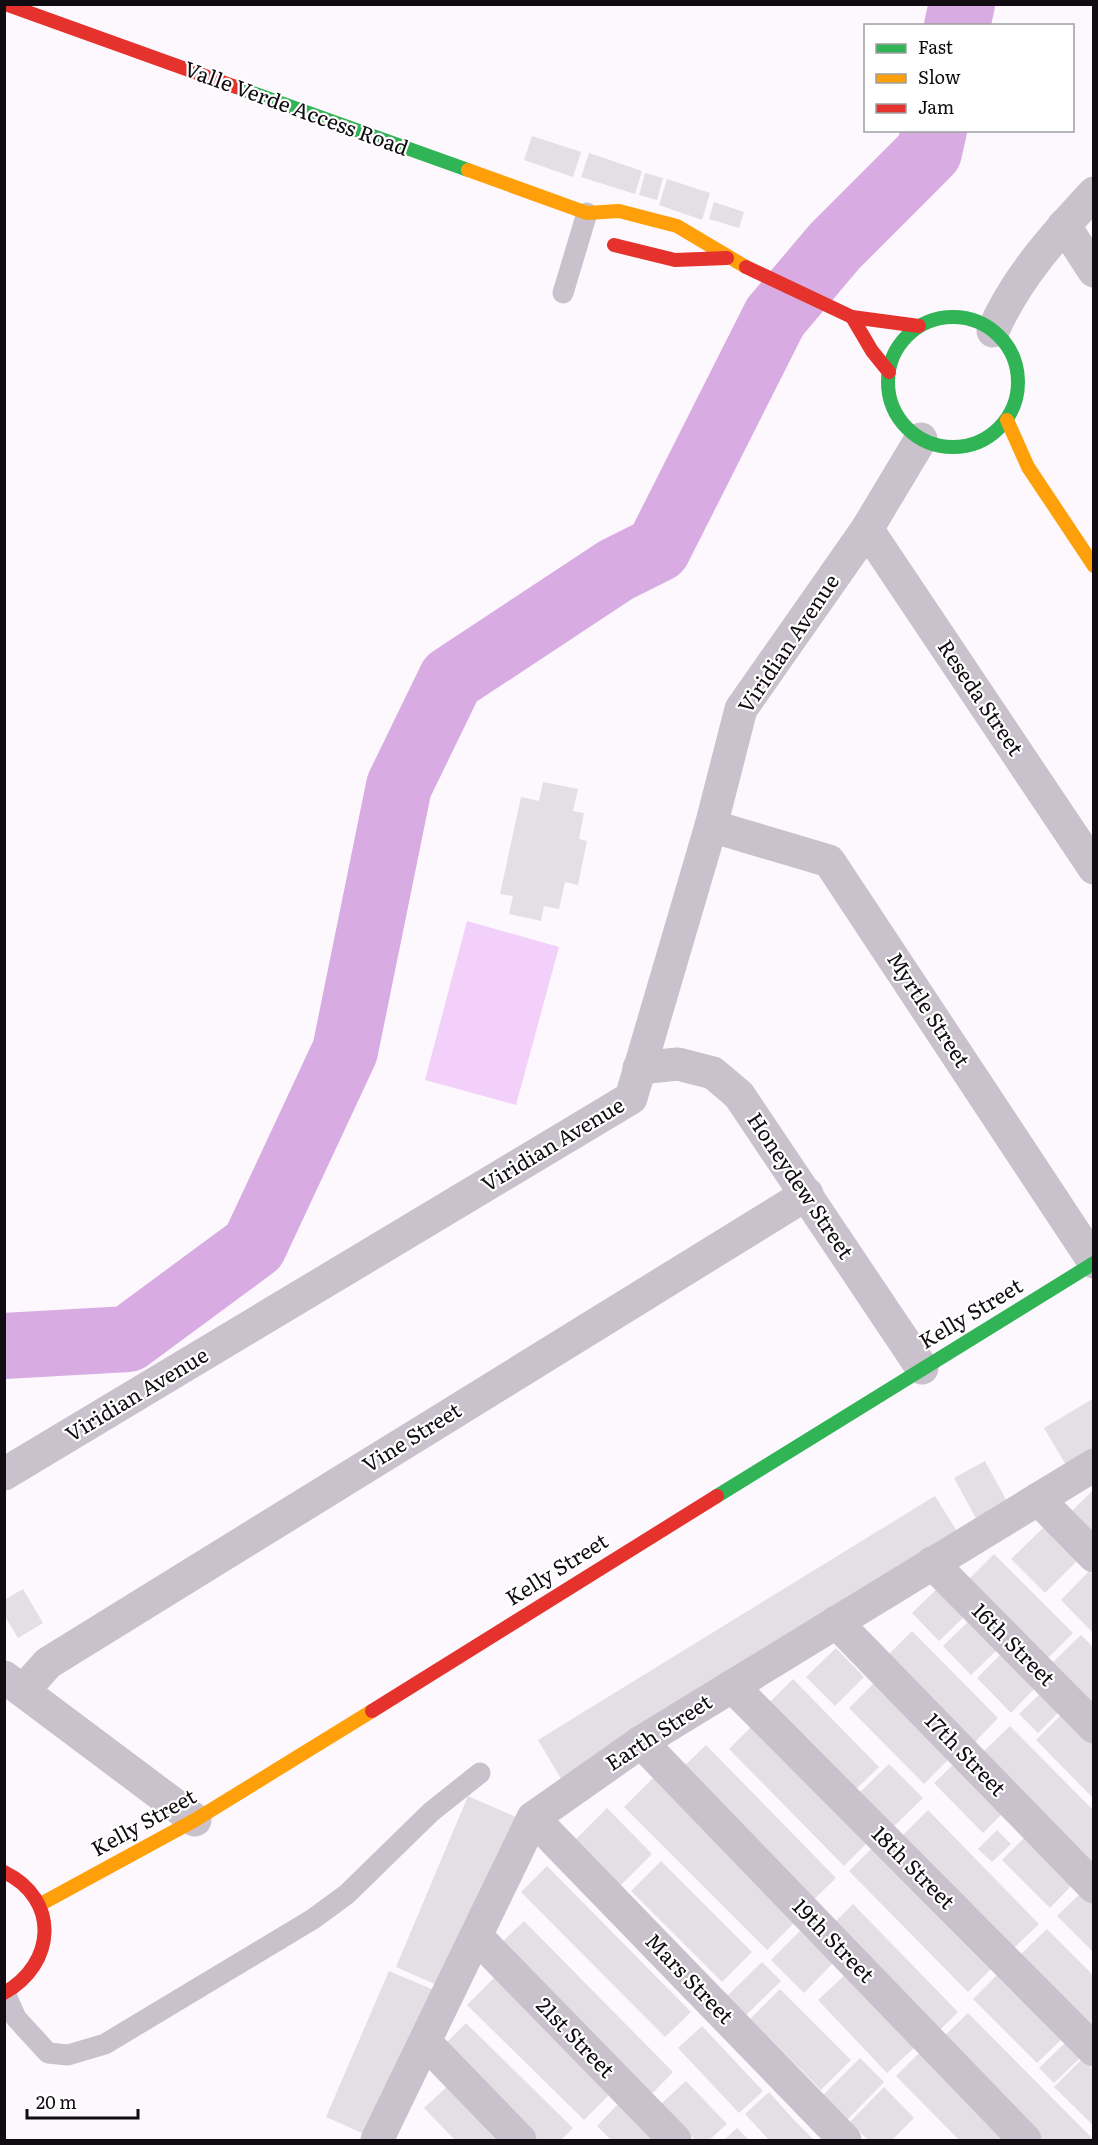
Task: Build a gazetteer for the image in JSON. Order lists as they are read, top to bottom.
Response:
{
  "streets": {
    "street": [
      "Valle Verde Access Road",
      "Viridian Avenue",
      "Reseda Street",
      "Myrtle Street",
      "Honeydew Street",
      "Kelly Street",
      "Vine Street",
      "16th Street",
      "Earth Street",
      "17th Street",
      "18th Street",
      "19th Street",
      "Mars Street",
      "21st Street"
    ]
  },
  "crossings": [
    ["Valle Verde Access Road", "Viridian Avenue"],
    ["Viridian Avenue", "Reseda Street"],
    ["Viridian Avenue", "Myrtle Street"],
    ["Viridian Avenue", "Honeydew Street"],
    ["Myrtle Street", "Kelly Street"],
    ["Honeydew Street", "Kelly Street"],
    ["Honeydew Street", "Vine Street"],
    ["16th Street", "Earth Street"],
    ["Earth Street", "17th Street"],
    ["Earth Street", "18th Street"],
    ["Earth Street", "19th Street"],
    ["Earth Street", "Mars Street"],
    ["Earth Street", "21st Street"]
  ],
  "legend": ["Fast", "Slow", "Jam"],
  "scale_bar": "20 m"
}
